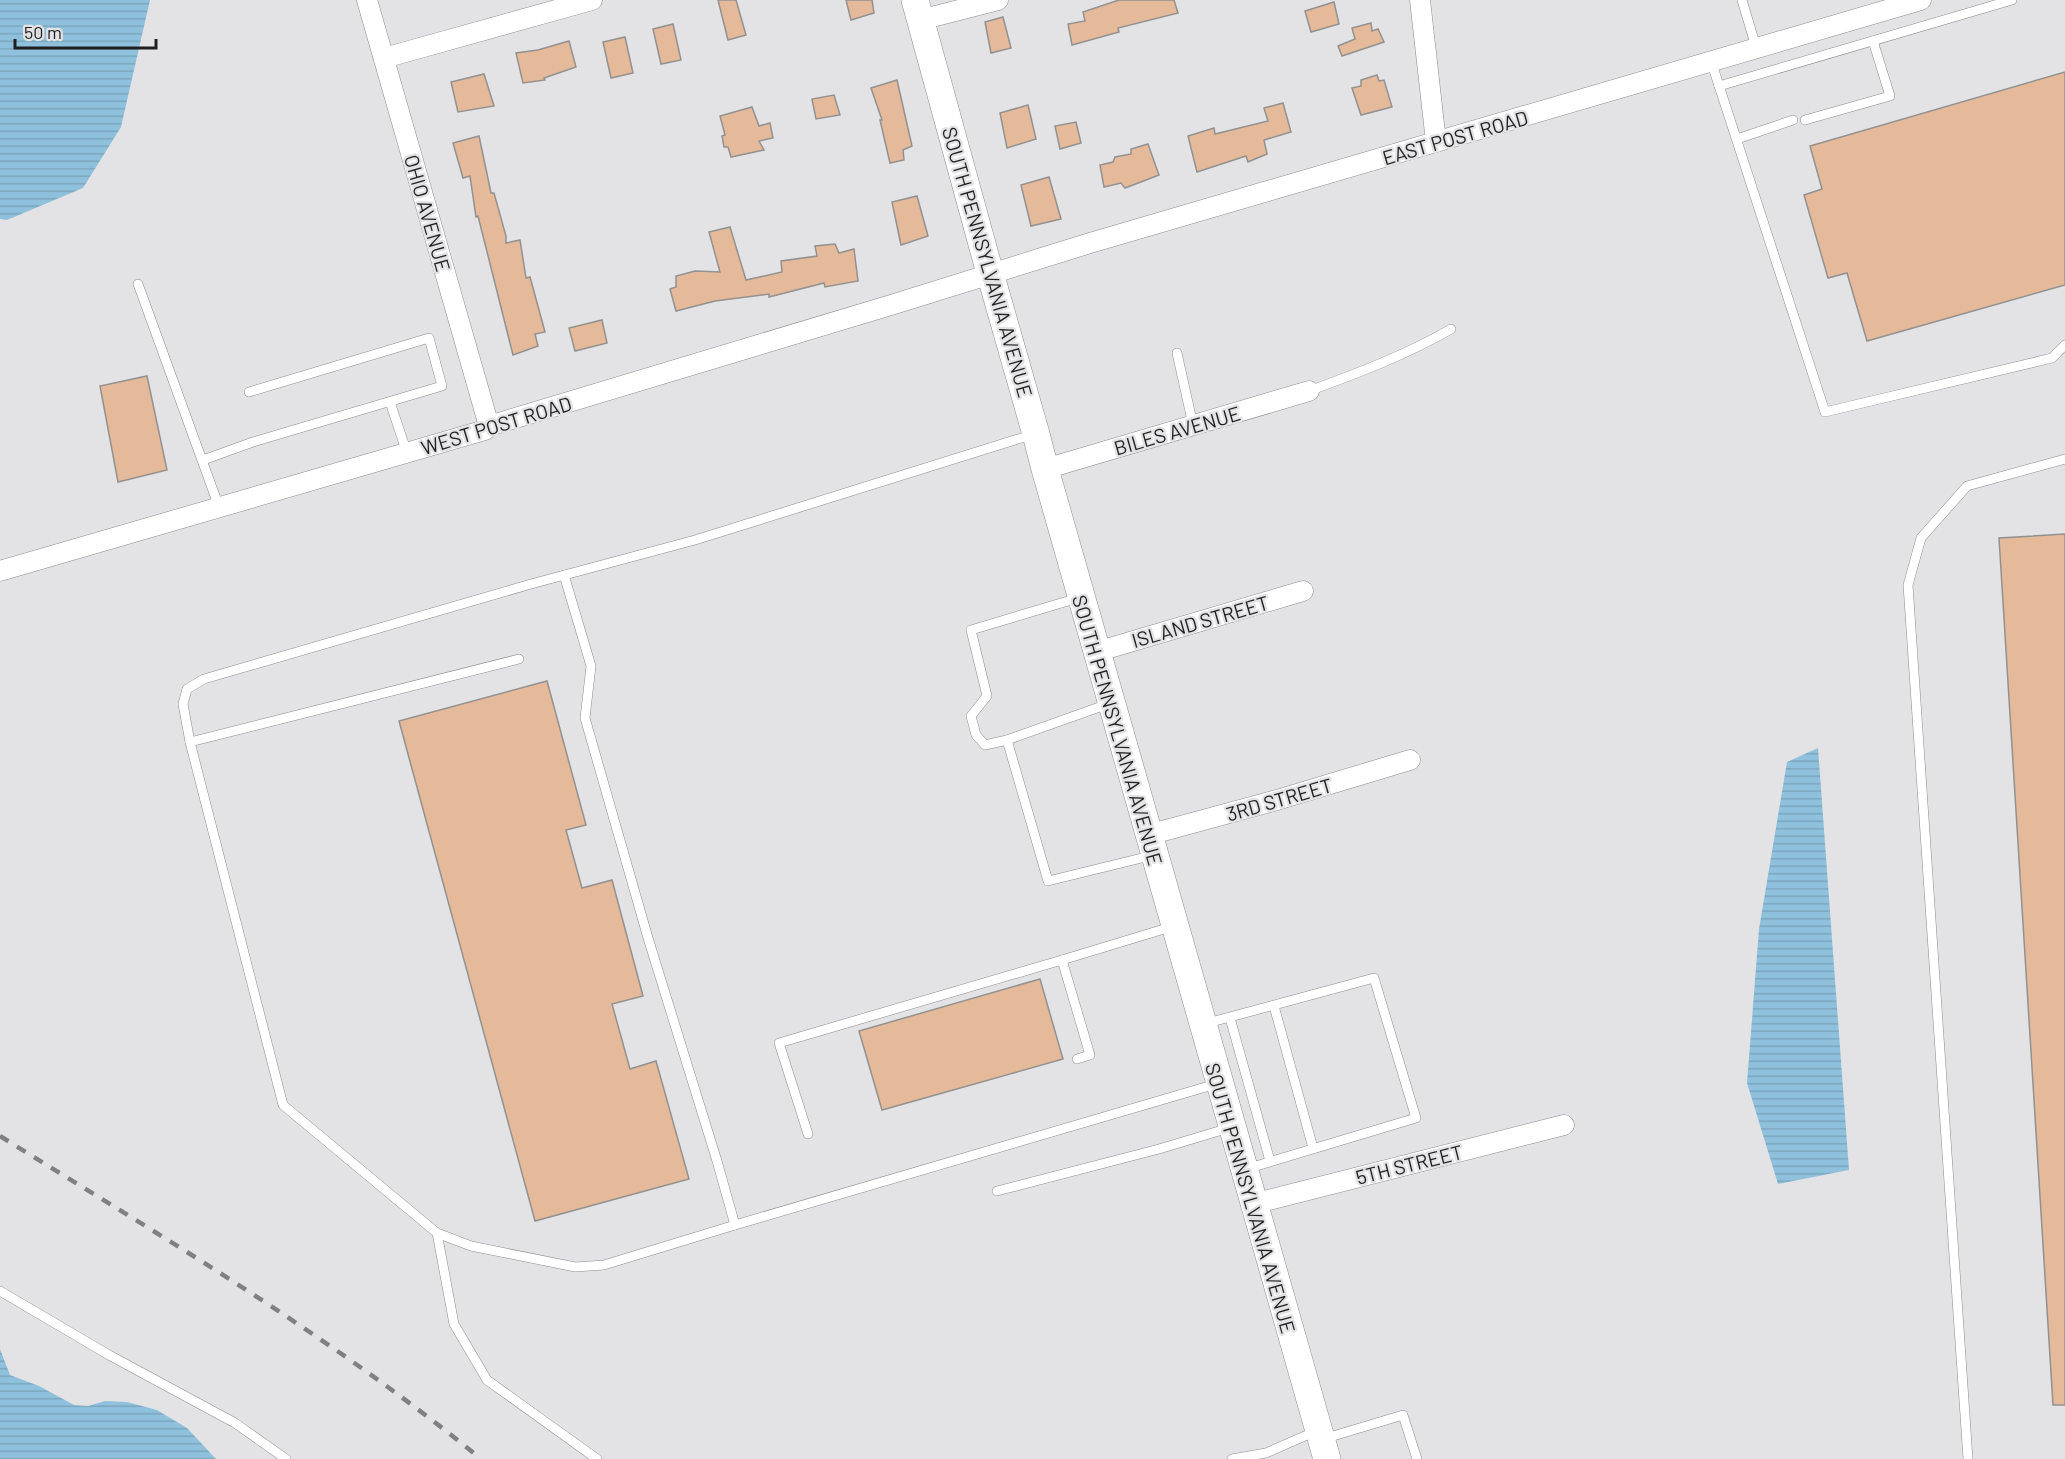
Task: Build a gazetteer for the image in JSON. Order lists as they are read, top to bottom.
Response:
{
  "streets": {
    "main road": ["SOUTH PENNSYLVANIA AVENUE"],
    "street": [
      "EAST POST ROAD",
      "OHIO AVENUE",
      "WEST POST ROAD",
      "BILES AVENUE",
      "ISLAND STREET",
      "3RD STREET",
      "5TH STREET"
    ]
  },
  "crossings": [
    ["EAST POST ROAD", "SOUTH PENNSYLVANIA AVENUE"],
    ["EAST POST ROAD", "WEST POST ROAD"],
    ["OHIO AVENUE", "WEST POST ROAD"],
    ["SOUTH PENNSYLVANIA AVENUE", "WEST POST ROAD"],
    ["SOUTH PENNSYLVANIA AVENUE", "BILES AVENUE"],
    ["SOUTH PENNSYLVANIA AVENUE", "ISLAND STREET"],
    ["SOUTH PENNSYLVANIA AVENUE", "3RD STREET"],
    ["SOUTH PENNSYLVANIA AVENUE", "5TH STREET"]
  ],
  "scale_bar": "50 m"
}
